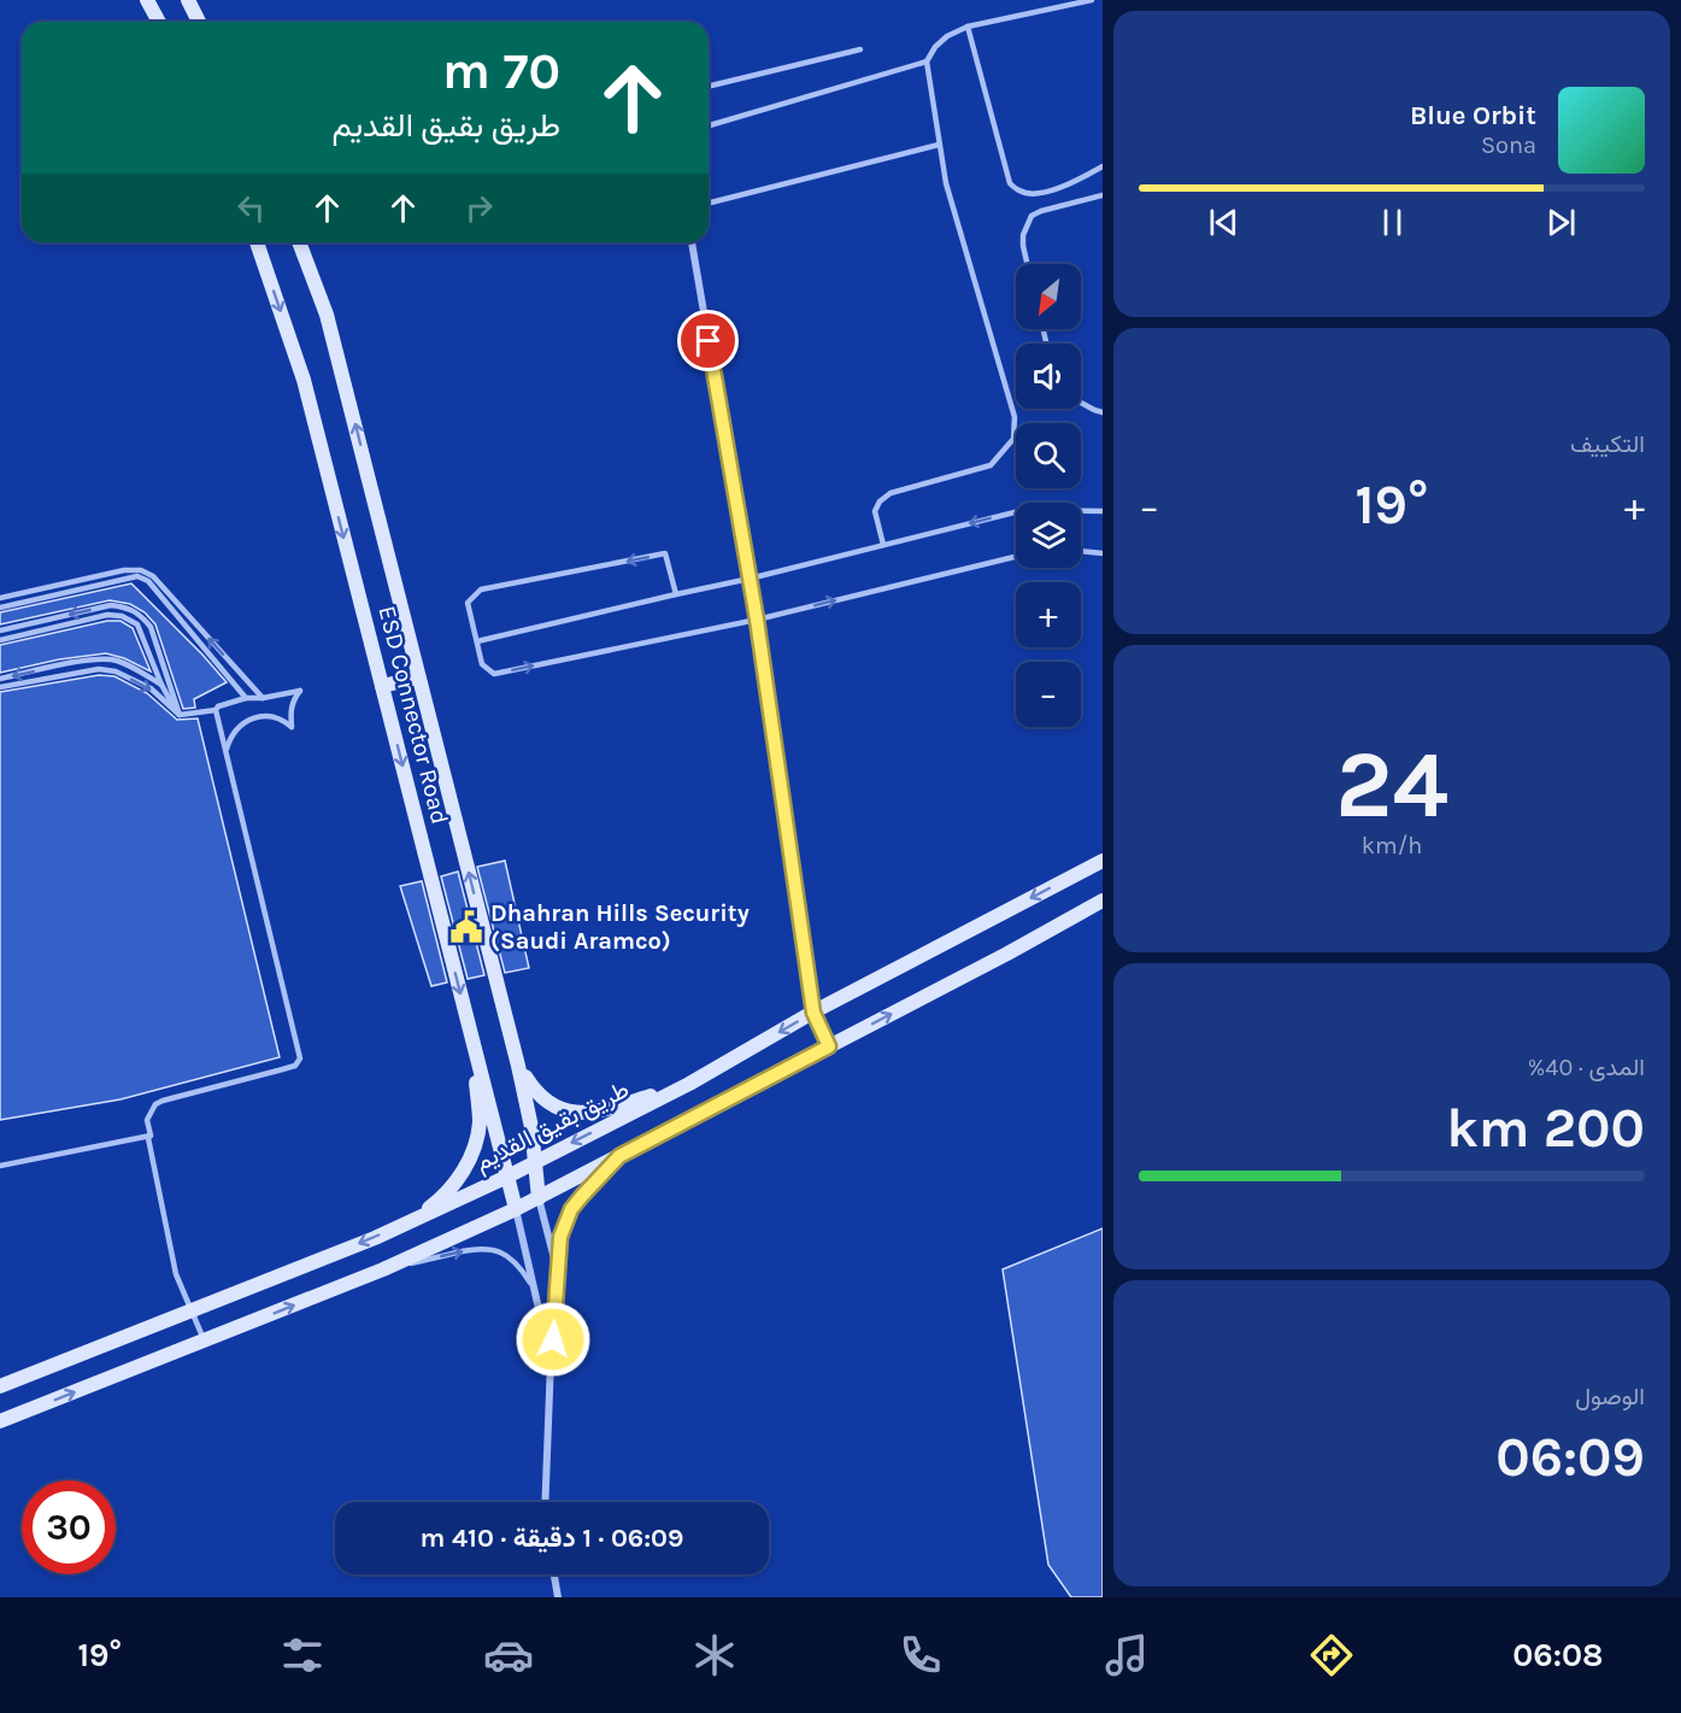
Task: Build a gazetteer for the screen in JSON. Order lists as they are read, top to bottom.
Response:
{
  "streets": {
    "main road": ["ESD Connector Road", "طريق بقيق القديم"]
  },
  "crossings": [
    ["ESD Connector Road", "طريق بقيق القديم"]
  ],
  "places": {
    "public building": ["Dhahran Hills Security (Saudi Aramco)"]
  },
  "north": "bottom left",
  "page": {
    "turn": ["70 m", "طريق بقيق القديم"],
    "song": ["Blue Orbit", "Sona"],
    "map_buttons": ["+", "−"],
    "tile": [
      "التكييف",
      ["24", "km/h"],
      ["المدى · 40%", "200 km"],
      ["الوصول", "06:09"]
    ],
    "heat": ["−", "19°", "+"],
    "limit": "30",
    "trip": "06:09 · 1 دقيقة · 410 m",
    "tabs": ["06:08", "19°"]
  }
}
